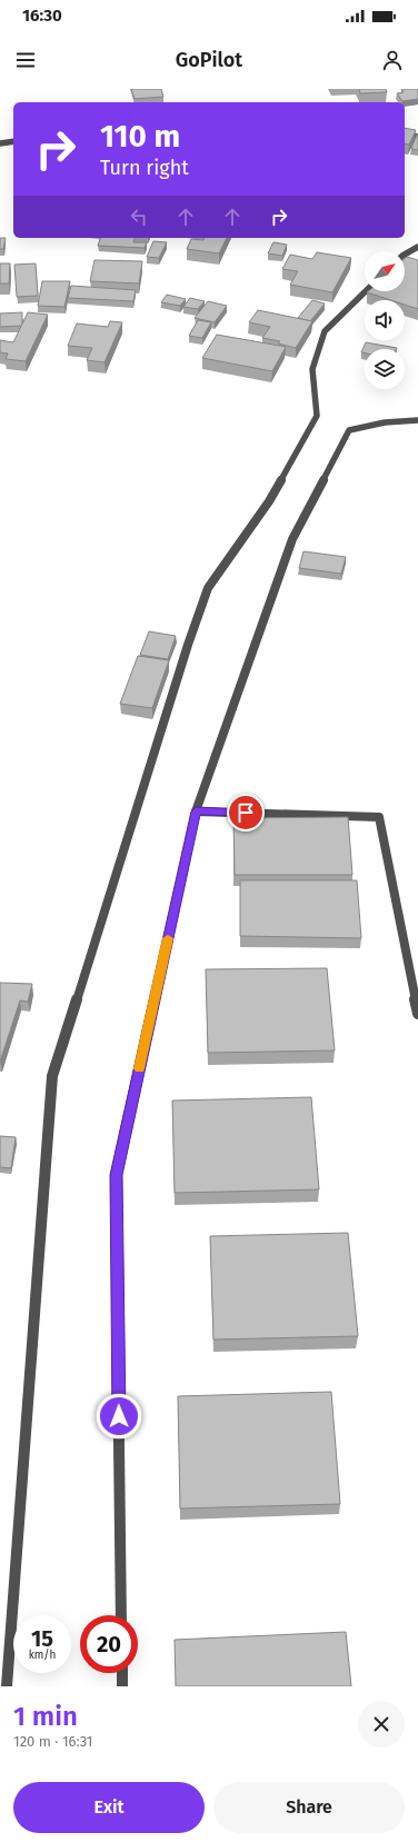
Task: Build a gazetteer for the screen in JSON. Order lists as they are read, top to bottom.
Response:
{
  "north": "top right",
  "page": {
    "status": "16:30",
    "header": "GoPilot",
    "turn": ["110 m", "Turn right"],
    "speed": "15 km/h",
    "limit": "20",
    "heading": ["1 min", "120 m · 16:31"],
    "buttons": ["Exit", "Share"]
  }
}
